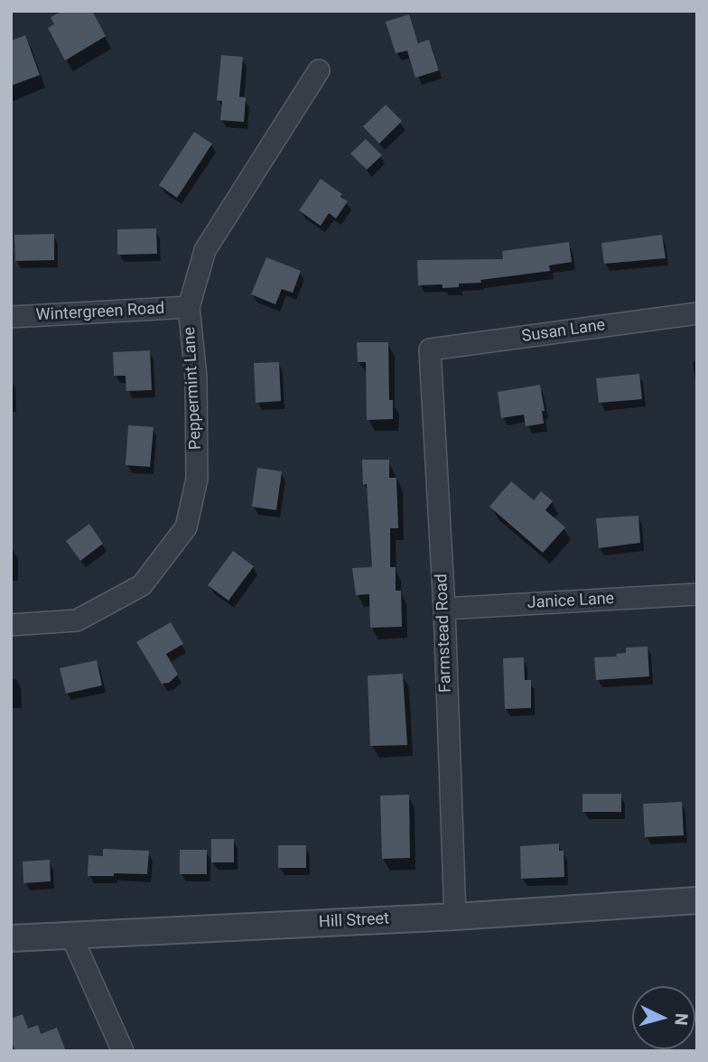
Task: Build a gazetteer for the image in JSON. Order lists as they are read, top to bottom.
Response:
{
  "streets": {
    "street": [
      "Wintergreen Road",
      "Susan Lane",
      "Peppermint Lane",
      "Janice Lane",
      "Farmstead Road",
      "Hill Street"
    ]
  },
  "crossings": [
    ["Wintergreen Road", "Peppermint Lane"],
    ["Susan Lane", "Farmstead Road"],
    ["Janice Lane", "Farmstead Road"],
    ["Farmstead Road", "Hill Street"]
  ],
  "north": "right"
}
